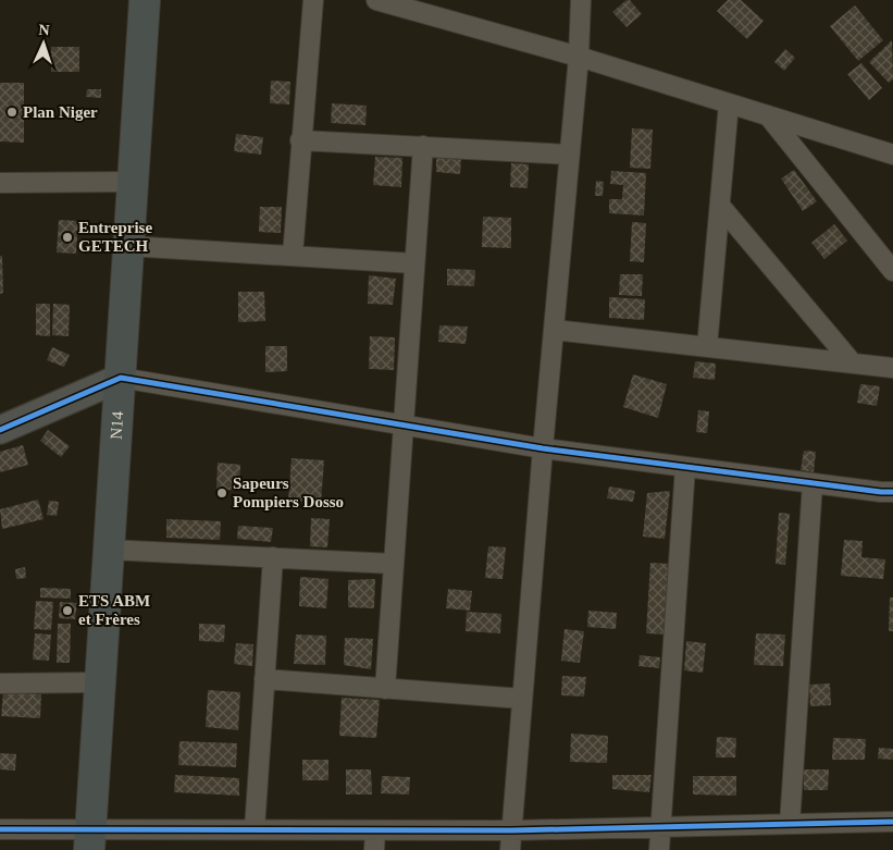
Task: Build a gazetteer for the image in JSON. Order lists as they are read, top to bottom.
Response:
{
  "streets": {
    "main road": ["N14"]
  },
  "places": [
    "Plan Niger",
    "Entreprise GETECH",
    "Sapeurs Pompiers Dosso",
    "ETS ABM et Frères"
  ],
  "north": "top"
}
